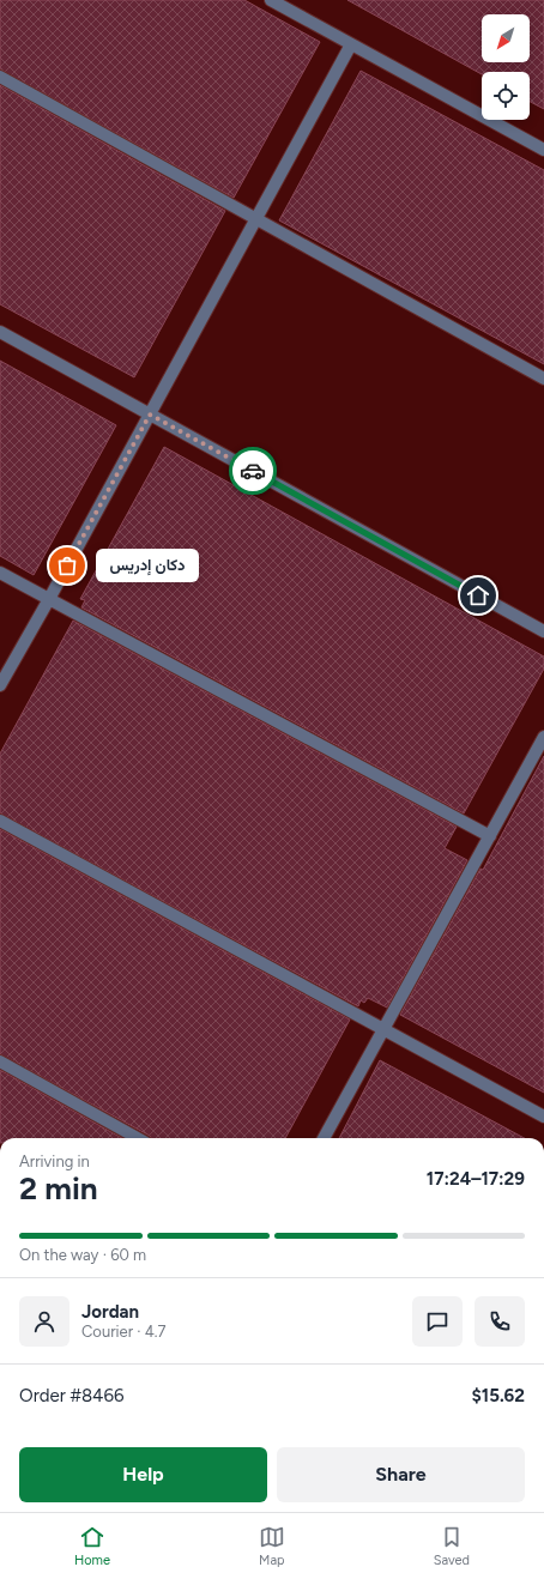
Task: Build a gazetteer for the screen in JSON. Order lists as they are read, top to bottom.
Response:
{
  "places": ["دكان إدريس"],
  "north": "bottom left",
  "page": {
    "bubble": "دكان إدريس",
    "heading": ["2 min", "Arriving in", "17:24–17:29"],
    "panel": [
      "Jordan",
      "Courier · 4.7",
      "Order #8466",
      "$15.62"
    ],
    "bar": "On the way · 60 m",
    "buttons": ["Help", "Share"],
    "tabs": ["Home", "Map", "Saved"]
  }
}
